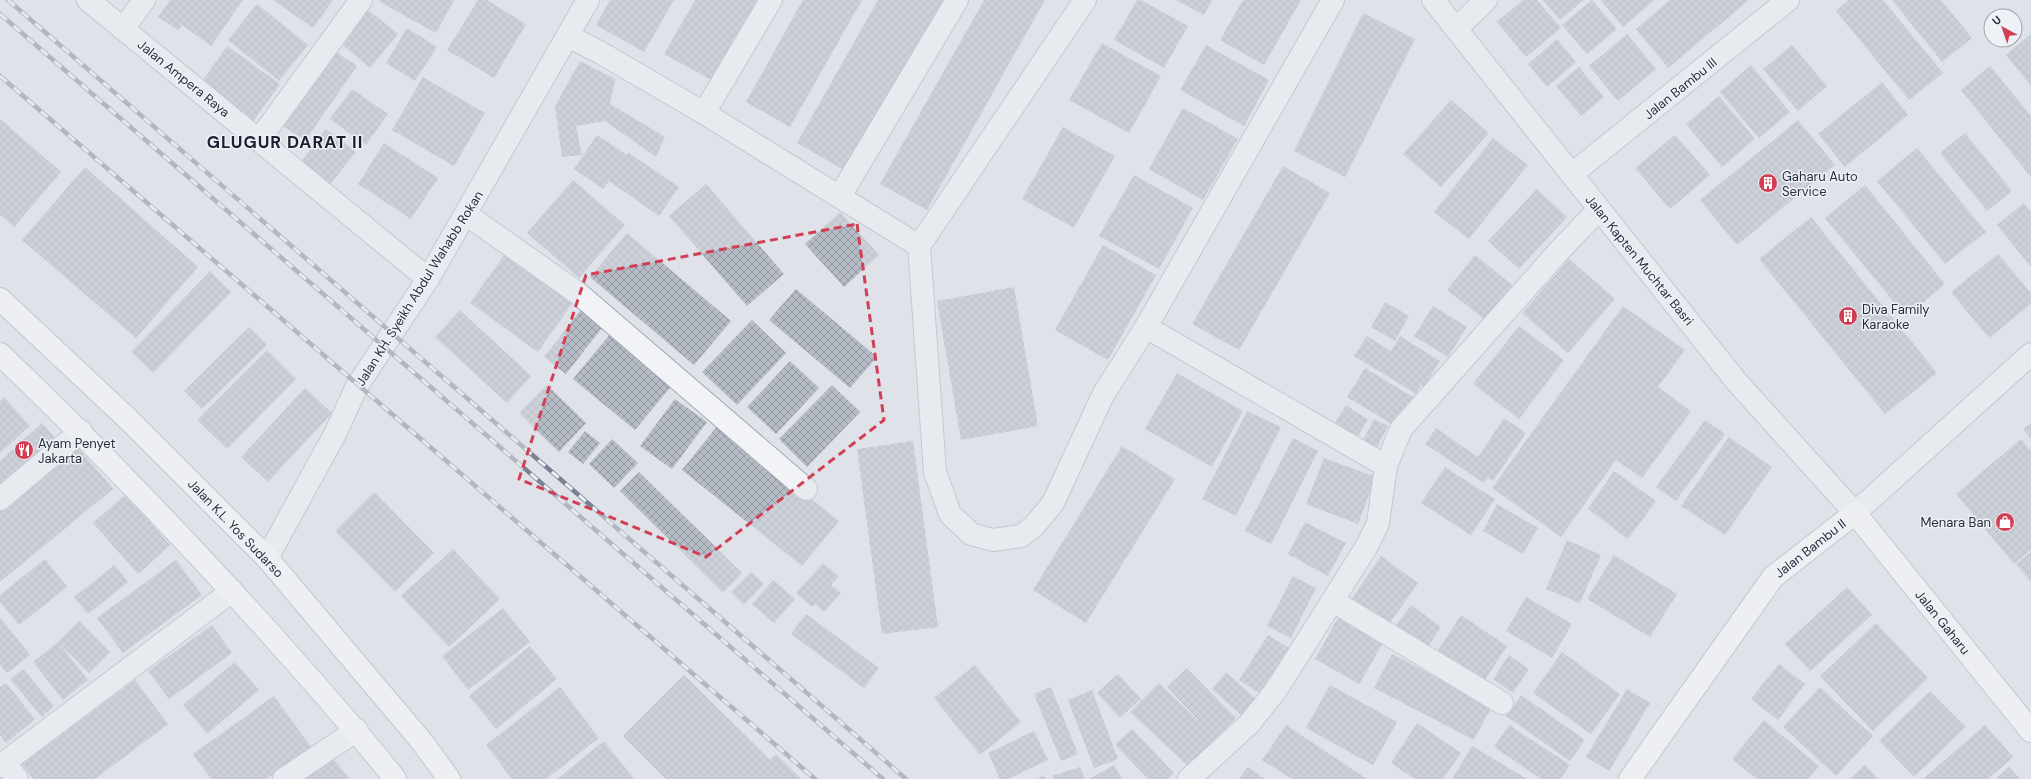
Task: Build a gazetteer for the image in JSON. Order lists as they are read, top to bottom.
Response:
{
  "streets": {
    "main road": ["Jalan K.L. Yos Sudarso", "Jalan Bambu II", "Jalan Gaharu"],
    "street": [
      "Jalan Ampera Raya",
      "Jalan Bambu III",
      "Jalan Kapten Muchtar Basri",
      "Jalan KH. Syeikh Abdul Wahabb Rokan"
    ]
  },
  "crossings": [
    ["Jalan Ampera Raya", "Jalan KH. Syeikh Abdul Wahabb Rokan"],
    ["Jalan Bambu III", "Jalan Kapten Muchtar Basri"],
    ["Jalan Kapten Muchtar Basri", "Jalan Bambu II"],
    ["Jalan Kapten Muchtar Basri", "Jalan Gaharu"],
    ["Jalan KH. Syeikh Abdul Wahabb Rokan", "Jalan K.L. Yos Sudarso"],
    ["Jalan Bambu II", "Jalan Gaharu"]
  ],
  "districts": ["GLUGUR DARAT II"],
  "places": {
    "building": ["Gaharu Auto Service", "Diva Family Karaoke"],
    "restaurant": ["Ayam Penyet Jakarta"],
    "shop": ["Menara Ban"]
  },
  "north": "top left"
}
